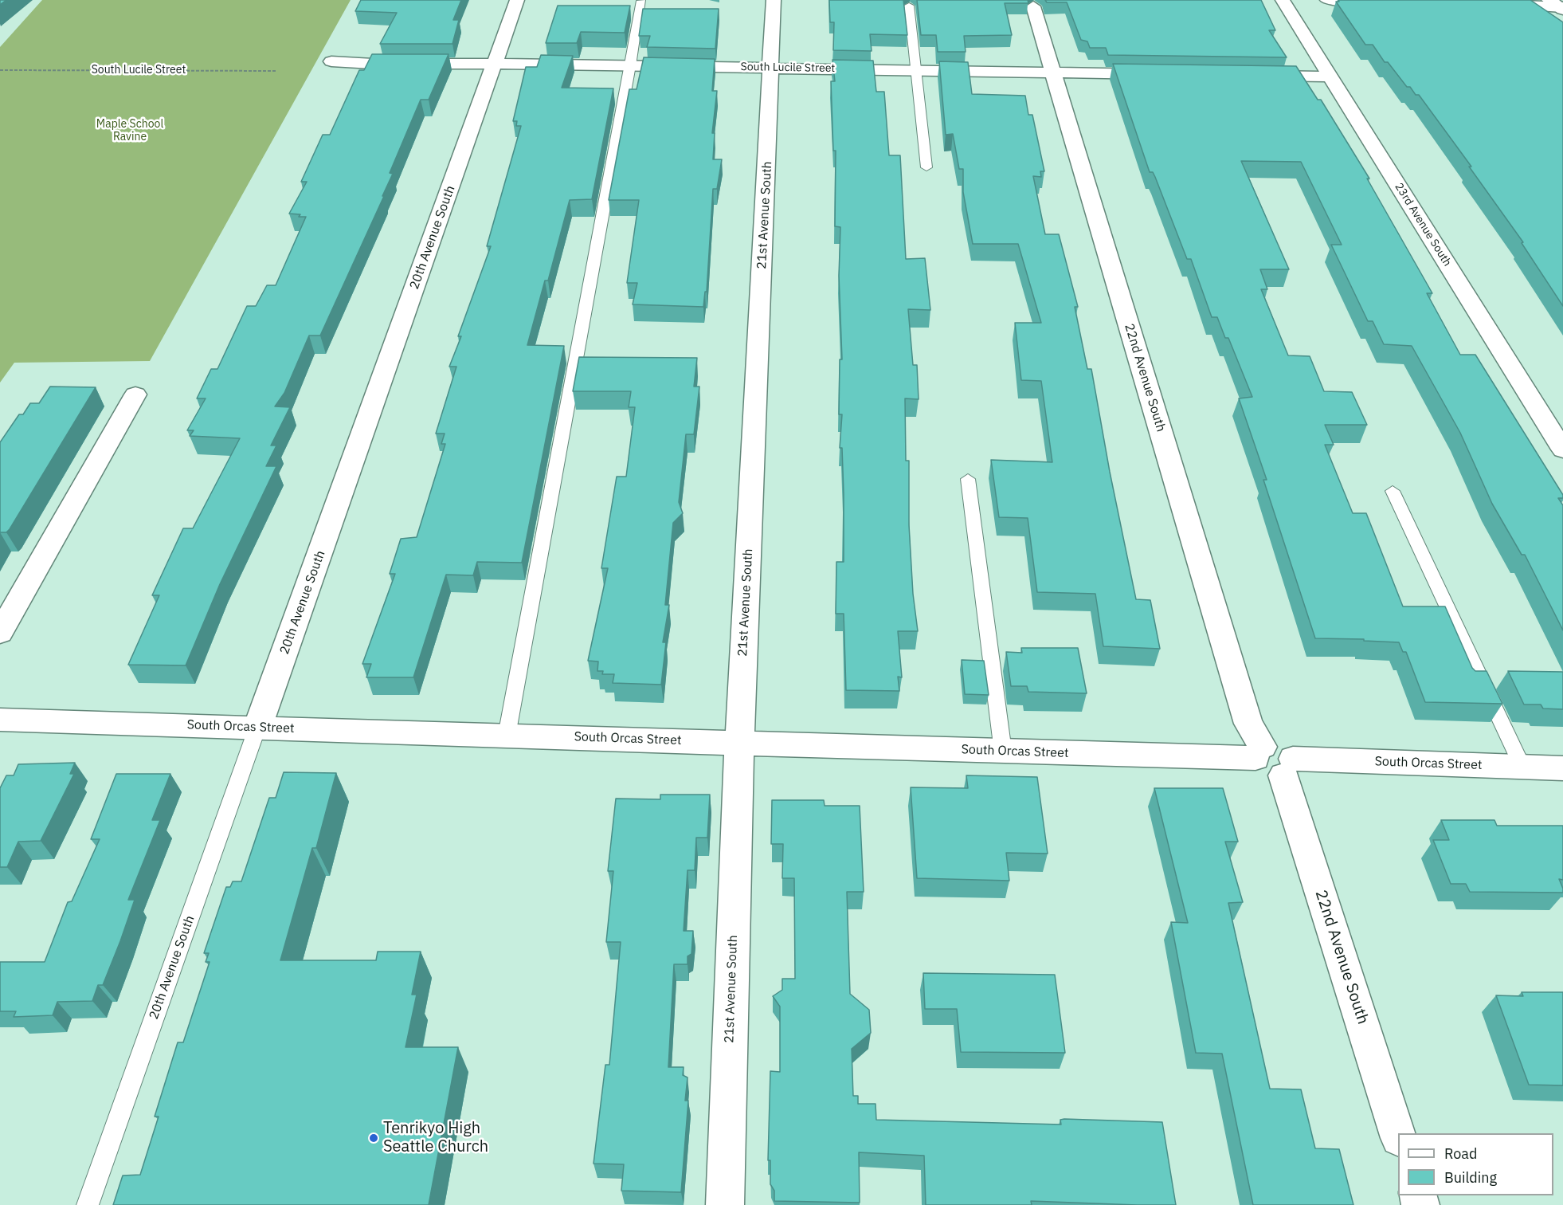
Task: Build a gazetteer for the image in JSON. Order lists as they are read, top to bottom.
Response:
{
  "streets": {
    "street": [
      "South Lucile Street",
      "21st Avenue South",
      "23rd Avenue South",
      "20th Avenue South",
      "22nd Avenue South",
      "South Orcas Street"
    ]
  },
  "crossings": [
    ["South Lucile Street", "21st Avenue South"],
    ["South Lucile Street", "20th Avenue South"],
    ["South Lucile Street", "22nd Avenue South"],
    ["21st Avenue South", "South Orcas Street"],
    ["20th Avenue South", "South Orcas Street"],
    ["22nd Avenue South", "South Orcas Street"]
  ],
  "parks": ["Maple School Ravine"],
  "places": ["Tenrikyo High Seattle Church"],
  "legend": ["Road", "Building"]
}
